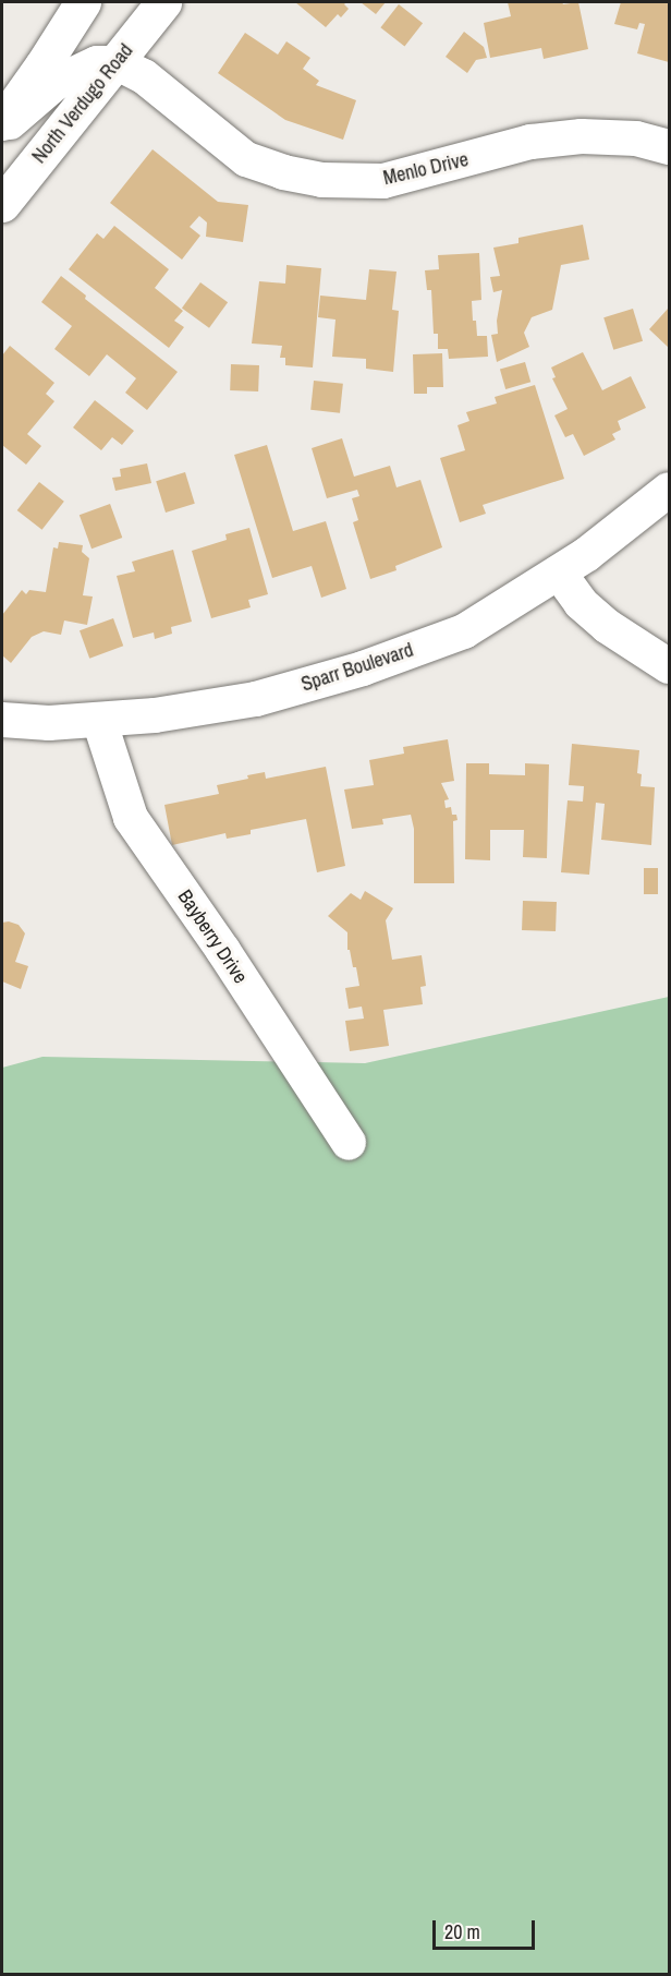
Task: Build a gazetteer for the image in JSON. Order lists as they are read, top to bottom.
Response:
{
  "streets": {
    "main road": ["North Verdugo Road"],
    "street": ["Menlo Drive", "Sparr Boulevard", "Bayberry Drive"]
  },
  "crossings": [
    ["North Verdugo Road", "Menlo Drive"],
    ["Sparr Boulevard", "Bayberry Drive"]
  ],
  "scale_bar": "20 m"
}
